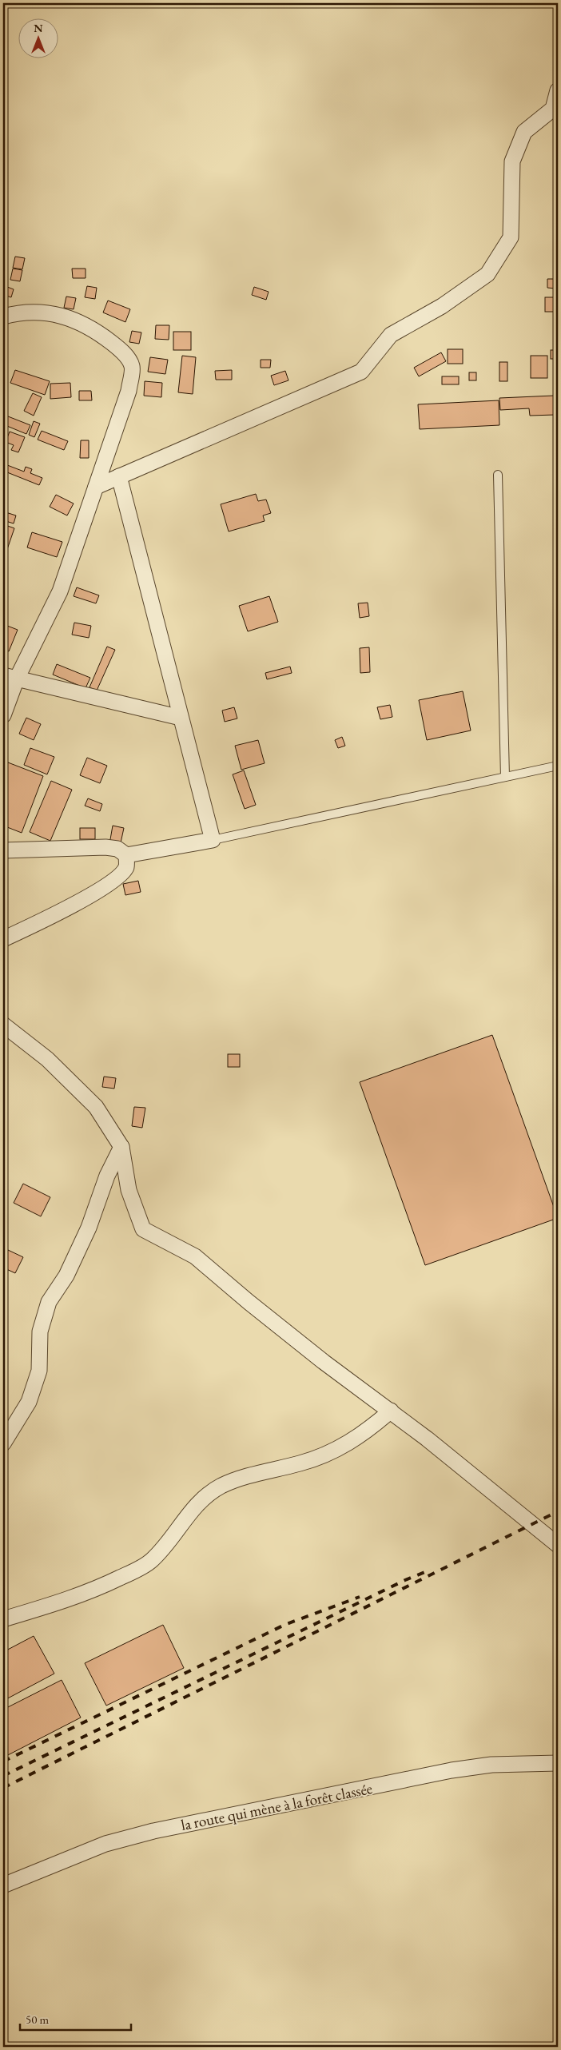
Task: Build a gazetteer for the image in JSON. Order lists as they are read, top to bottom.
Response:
{
  "streets": {
    "street": ["la route qui mène à la forêt classée"]
  },
  "scale_bar": "50 m",
  "north": "top"
}
